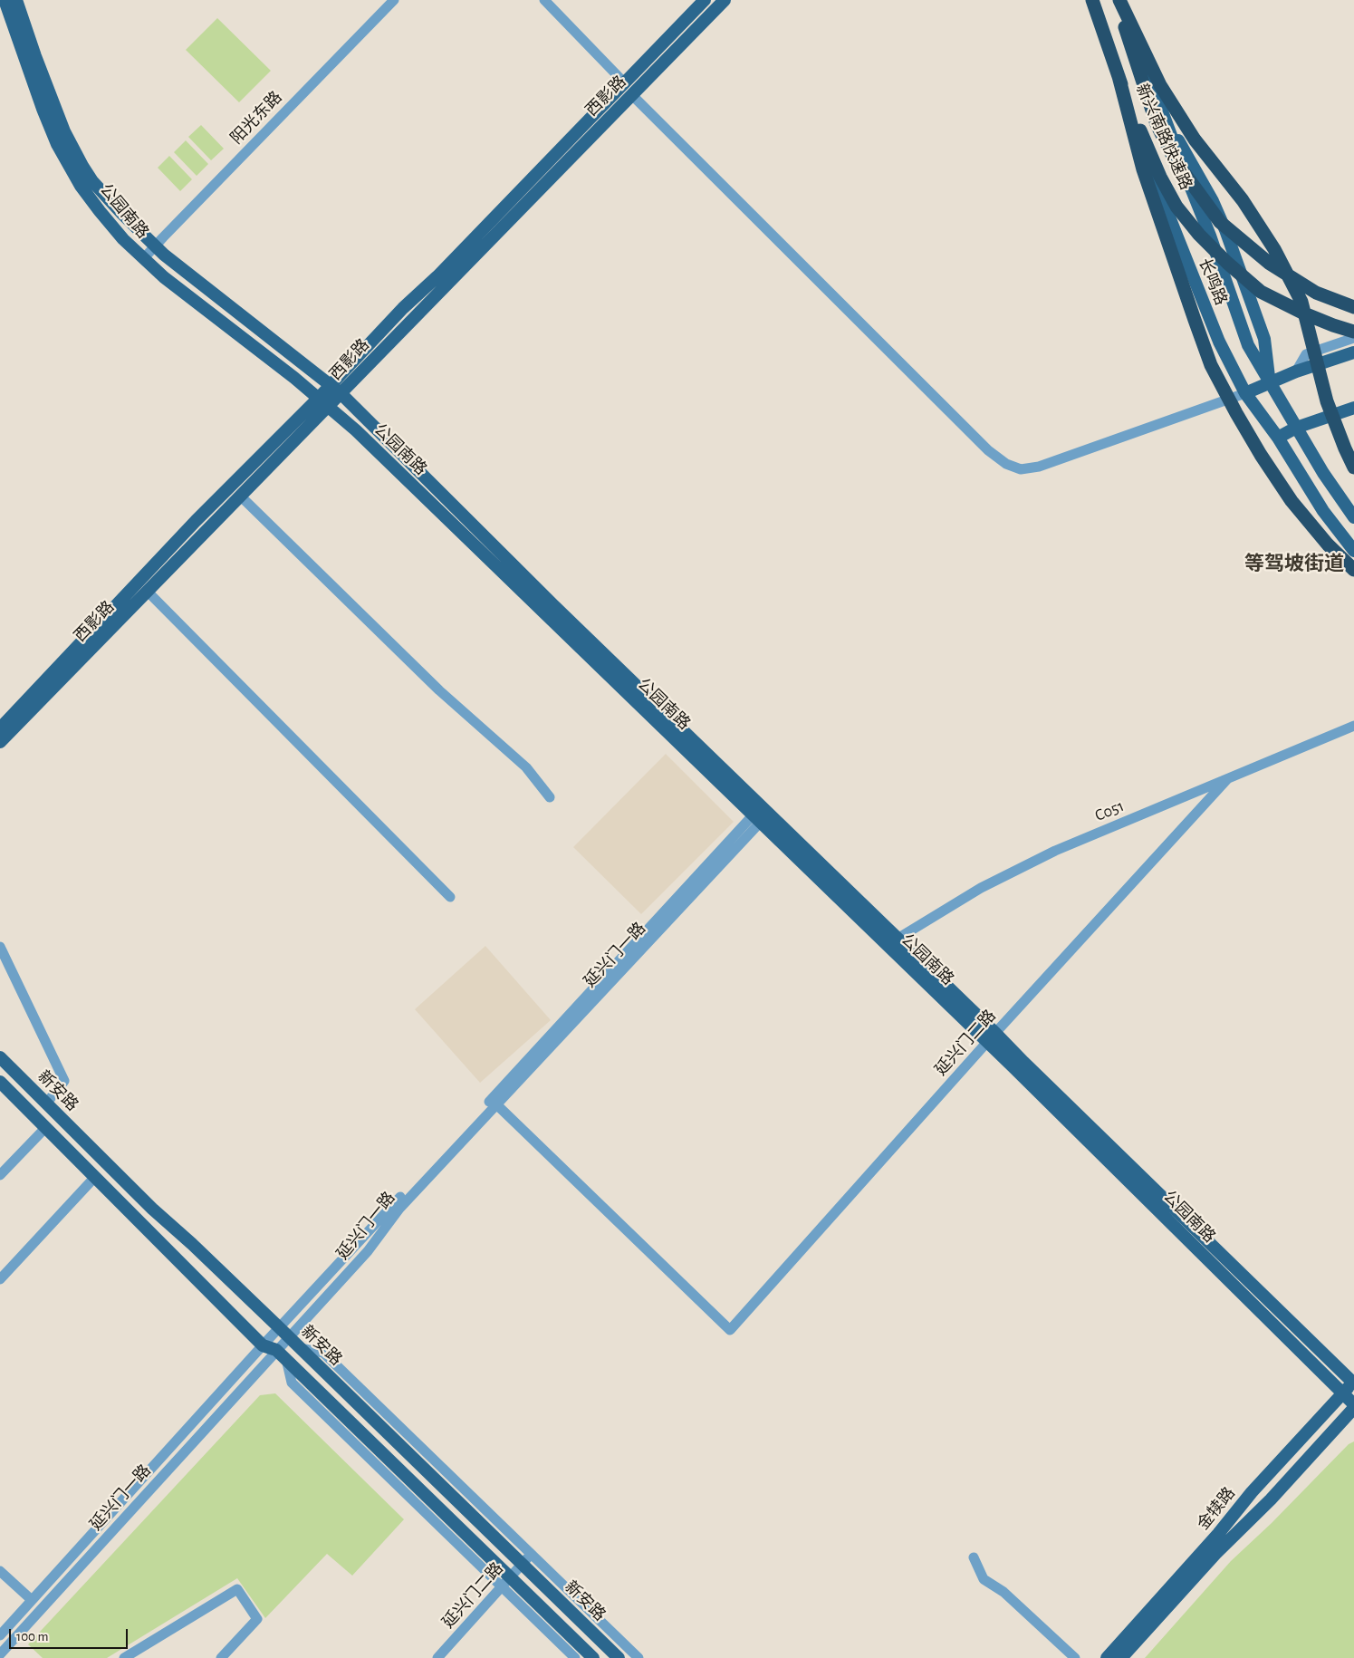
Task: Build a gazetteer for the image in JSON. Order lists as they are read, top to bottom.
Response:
{
  "streets": {
    "highway": ["新兴南路快速路"],
    "main road": [
      "西影路",
      "公园南路",
      "长鸣路",
      "新安路",
      "金犊路"
    ],
    "street": [
      "阳光东路",
      "C051",
      "延兴门一路",
      "延兴门二路"
    ]
  },
  "crossings": [
    ["西影路", "公园南路"],
    ["阳光东路", "公园南路"],
    ["新兴南路快速路", "长鸣路"],
    ["公园南路", "C051"],
    ["公园南路", "延兴门一路"],
    ["公园南路", "延兴门二路"],
    ["公园南路", "金犊路"],
    ["C051", "延兴门二路"],
    ["延兴门一路", "延兴门二路"],
    ["延兴门一路", "新安路"],
    ["延兴门二路", "新安路"]
  ],
  "districts": ["等驾坡街道"],
  "scale_bar": "100 m"
}
